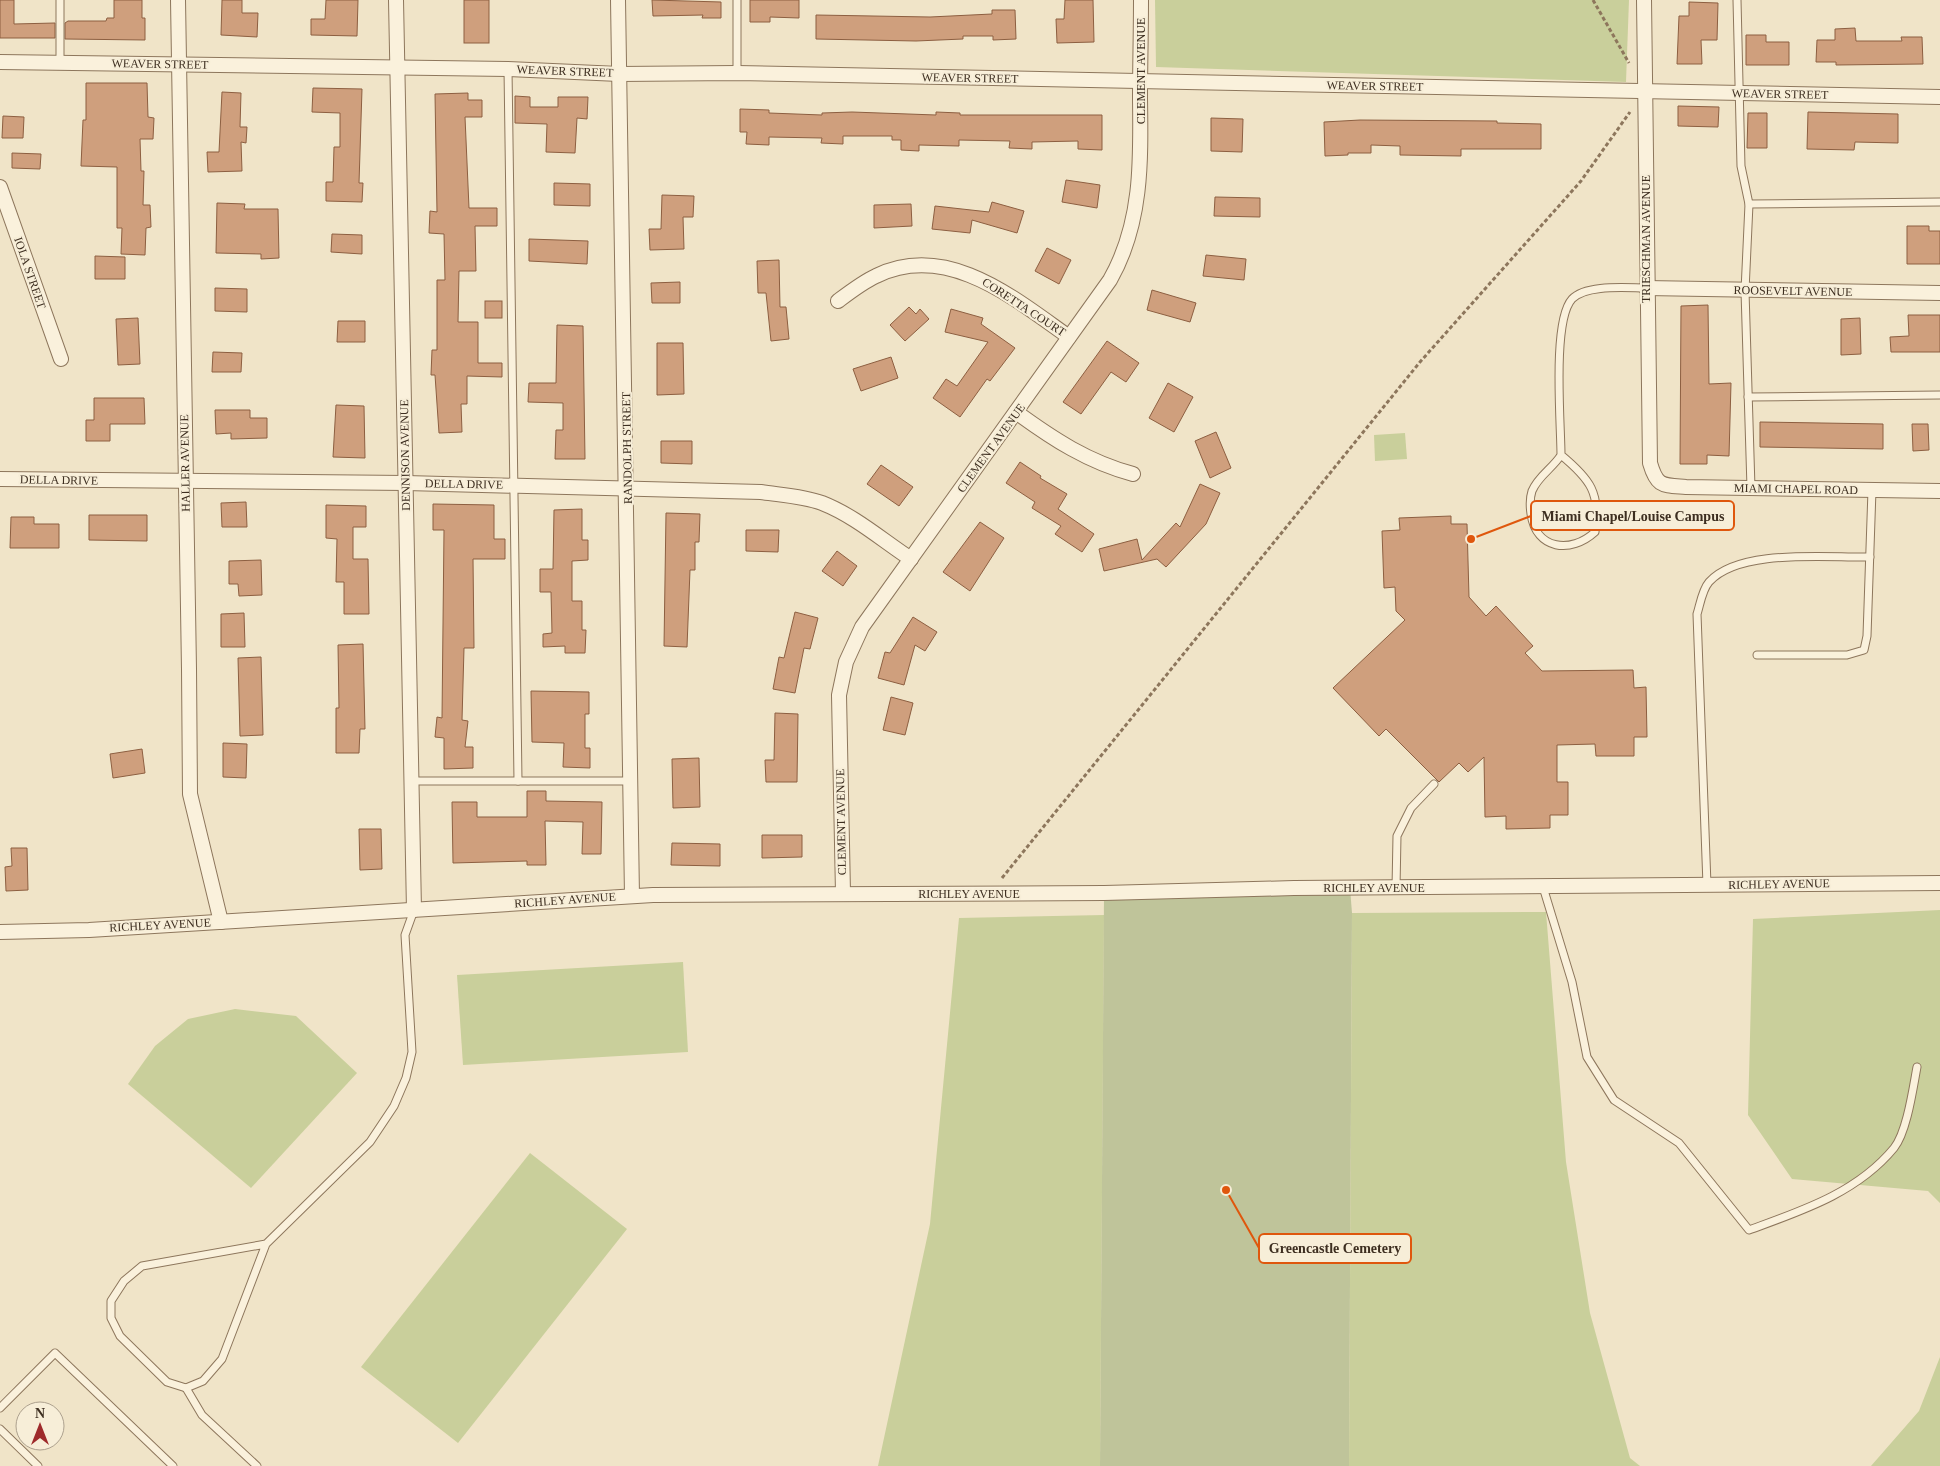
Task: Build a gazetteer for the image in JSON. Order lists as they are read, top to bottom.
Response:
{
  "streets": {
    "street": [
      "WEAVER STREET",
      "CLEMENT AVENUE",
      "TRIESCHMAN AVENUE",
      "IOLA STREET",
      "ROOSEVELT AVENUE",
      "CORETTA COURT",
      "RANDOLPH STREET",
      "DENNISON AVENUE",
      "HALLER AVENUE",
      "DELLA DRIVE",
      "MIAMI CHAPEL ROAD",
      "RICHLEY AVENUE"
    ]
  },
  "crossings": [
    ["WEAVER STREET", "CLEMENT AVENUE"],
    ["WEAVER STREET", "TRIESCHMAN AVENUE"],
    ["WEAVER STREET", "RANDOLPH STREET"],
    ["WEAVER STREET", "DENNISON AVENUE"],
    ["WEAVER STREET", "HALLER AVENUE"],
    ["CLEMENT AVENUE", "CORETTA COURT"],
    ["CLEMENT AVENUE", "DELLA DRIVE"],
    ["CLEMENT AVENUE", "RICHLEY AVENUE"],
    ["TRIESCHMAN AVENUE", "ROOSEVELT AVENUE"],
    ["TRIESCHMAN AVENUE", "MIAMI CHAPEL ROAD"],
    ["RANDOLPH STREET", "DELLA DRIVE"],
    ["RANDOLPH STREET", "RICHLEY AVENUE"],
    ["DENNISON AVENUE", "DELLA DRIVE"],
    ["DENNISON AVENUE", "RICHLEY AVENUE"],
    ["HALLER AVENUE", "DELLA DRIVE"],
    ["HALLER AVENUE", "RICHLEY AVENUE"]
  ],
  "places": ["Miami Chapel/Louise Campus", "Greencastle Cemetery"],
  "north": "top"
}
